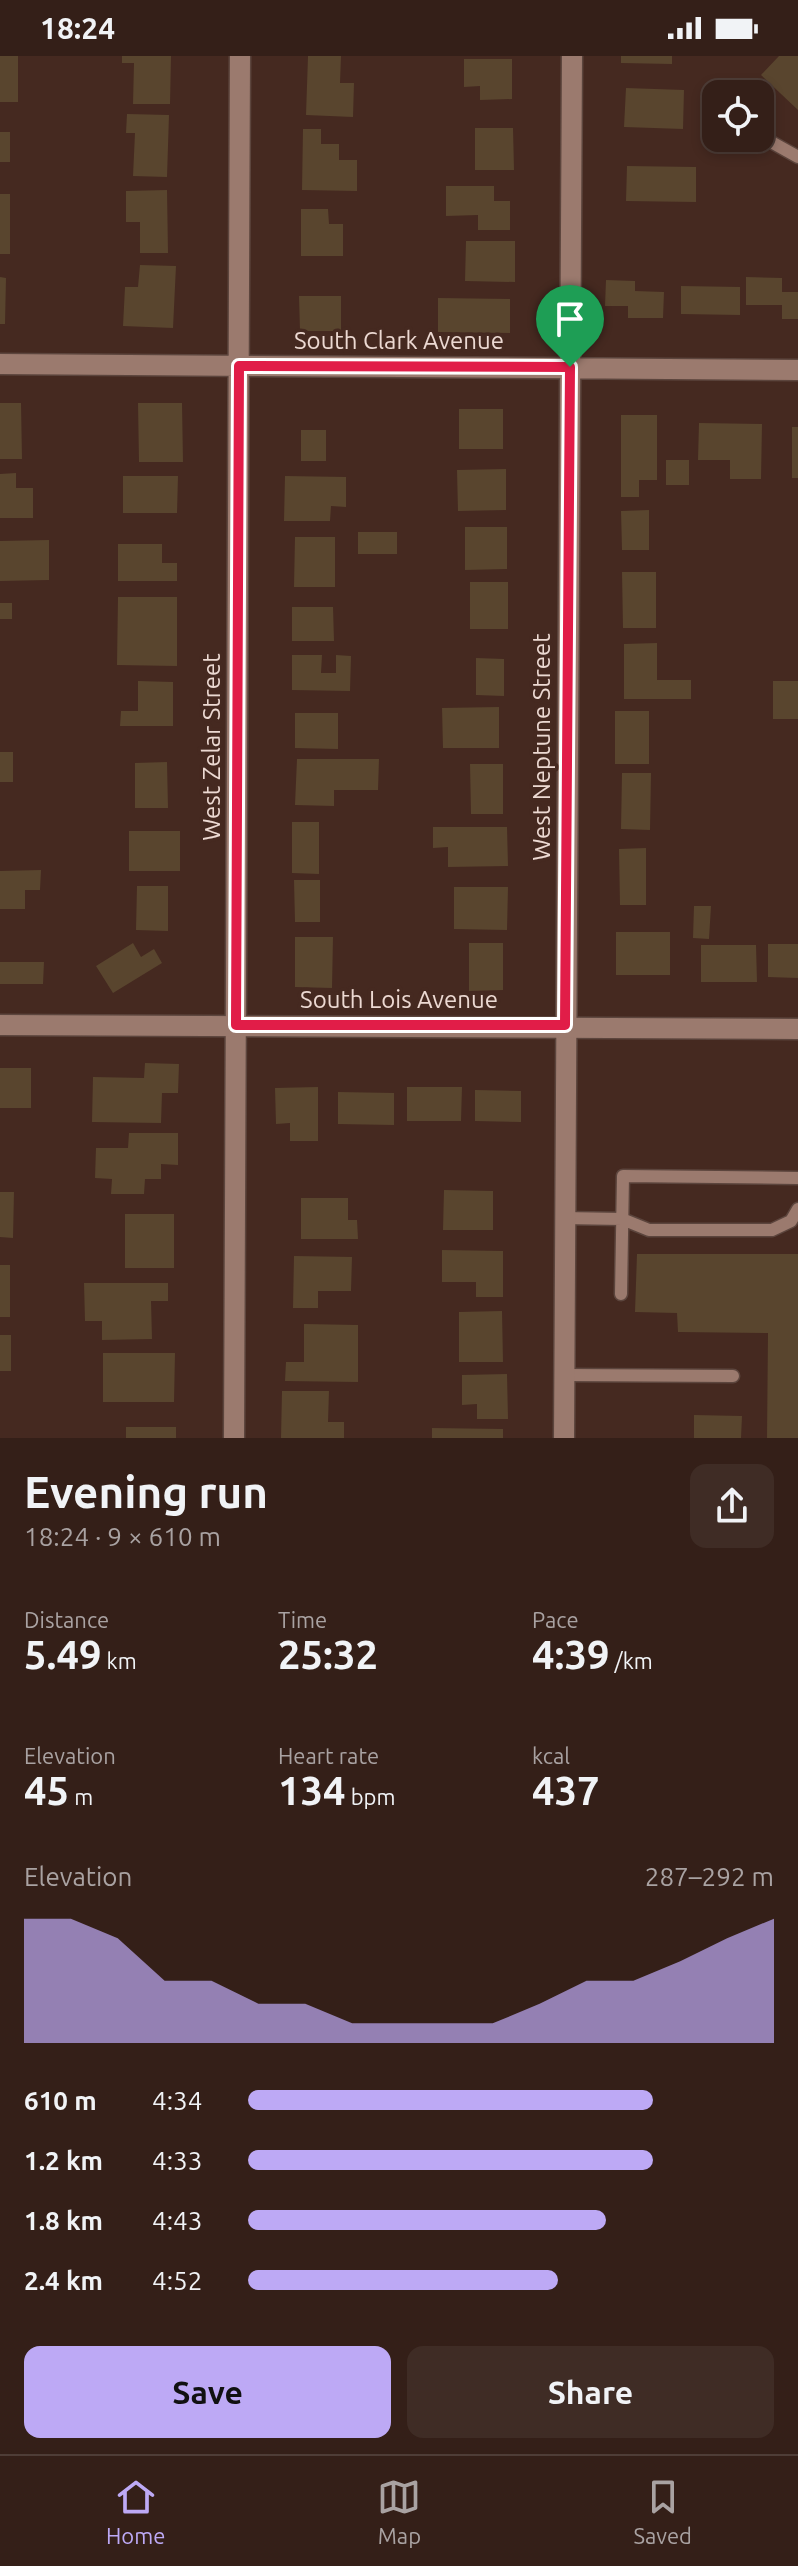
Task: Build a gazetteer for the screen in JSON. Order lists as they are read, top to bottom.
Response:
{
  "streets": {
    "street": [
      "South Clark Avenue",
      "West Zelar Street",
      "West Neptune Street",
      "South Lois Avenue"
    ]
  },
  "crossings": [
    ["South Clark Avenue", "West Zelar Street"],
    ["South Clark Avenue", "West Neptune Street"],
    ["West Zelar Street", "South Lois Avenue"],
    ["West Neptune Street", "South Lois Avenue"]
  ],
  "page": {
    "status": "18:24",
    "heading": ["Evening run", "18:24 · 9 × 610 m"],
    "stats": [
      ["Distance", "5.49 km"],
      ["Time", "25:32"],
      ["Pace", "4:39 /km"],
      ["Elevation", "45 m"],
      ["Heart rate", "134 bpm"],
      ["kcal", "437"]
    ],
    "chart": ["Elevation", "287–292 m"],
    "list": [
      {
        "name": "610 m",
        "note": "4:34"
      },
      {
        "name": "1.2 km",
        "note": "4:33"
      },
      {
        "name": "1.8 km",
        "note": "4:43"
      },
      {
        "name": "2.4 km",
        "note": "4:52"
      }
    ],
    "buttons": ["Save", "Share"],
    "tabs": ["Home", "Map", "Saved"]
  }
}
